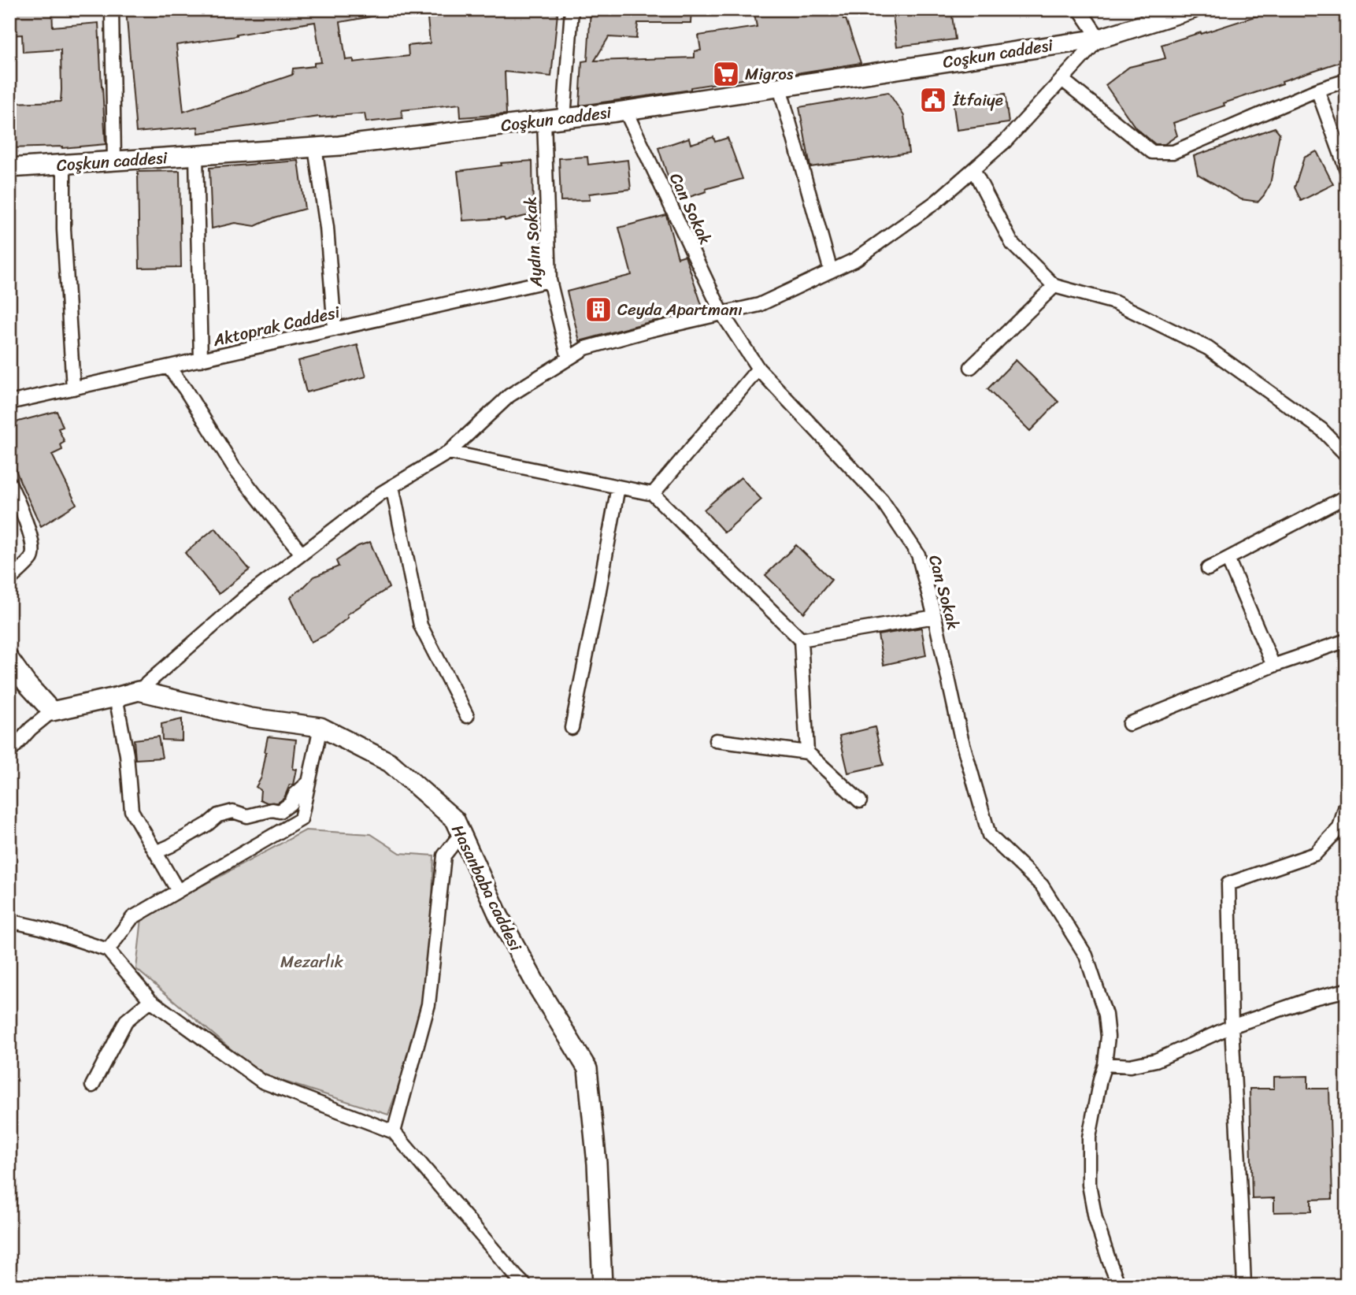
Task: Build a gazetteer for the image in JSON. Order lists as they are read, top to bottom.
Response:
{
  "streets": {
    "street": [
      "Coşkun caddesi",
      "Can Sokak",
      "Aydın Sokak",
      "Aktoprak Caddesi",
      "Hasanbaba caddesi"
    ]
  },
  "crossings": [
    ["Coşkun caddesi", "Can Sokak"],
    ["Coşkun caddesi", "Aydın Sokak"],
    ["Aydın Sokak", "Aktoprak Caddesi"]
  ],
  "parks": ["Mezarlık"],
  "places": {
    "supermarket": ["Migros"],
    "public building": ["İtfaiye"],
    "building": ["Ceyda Apartmanı"]
  }
}
